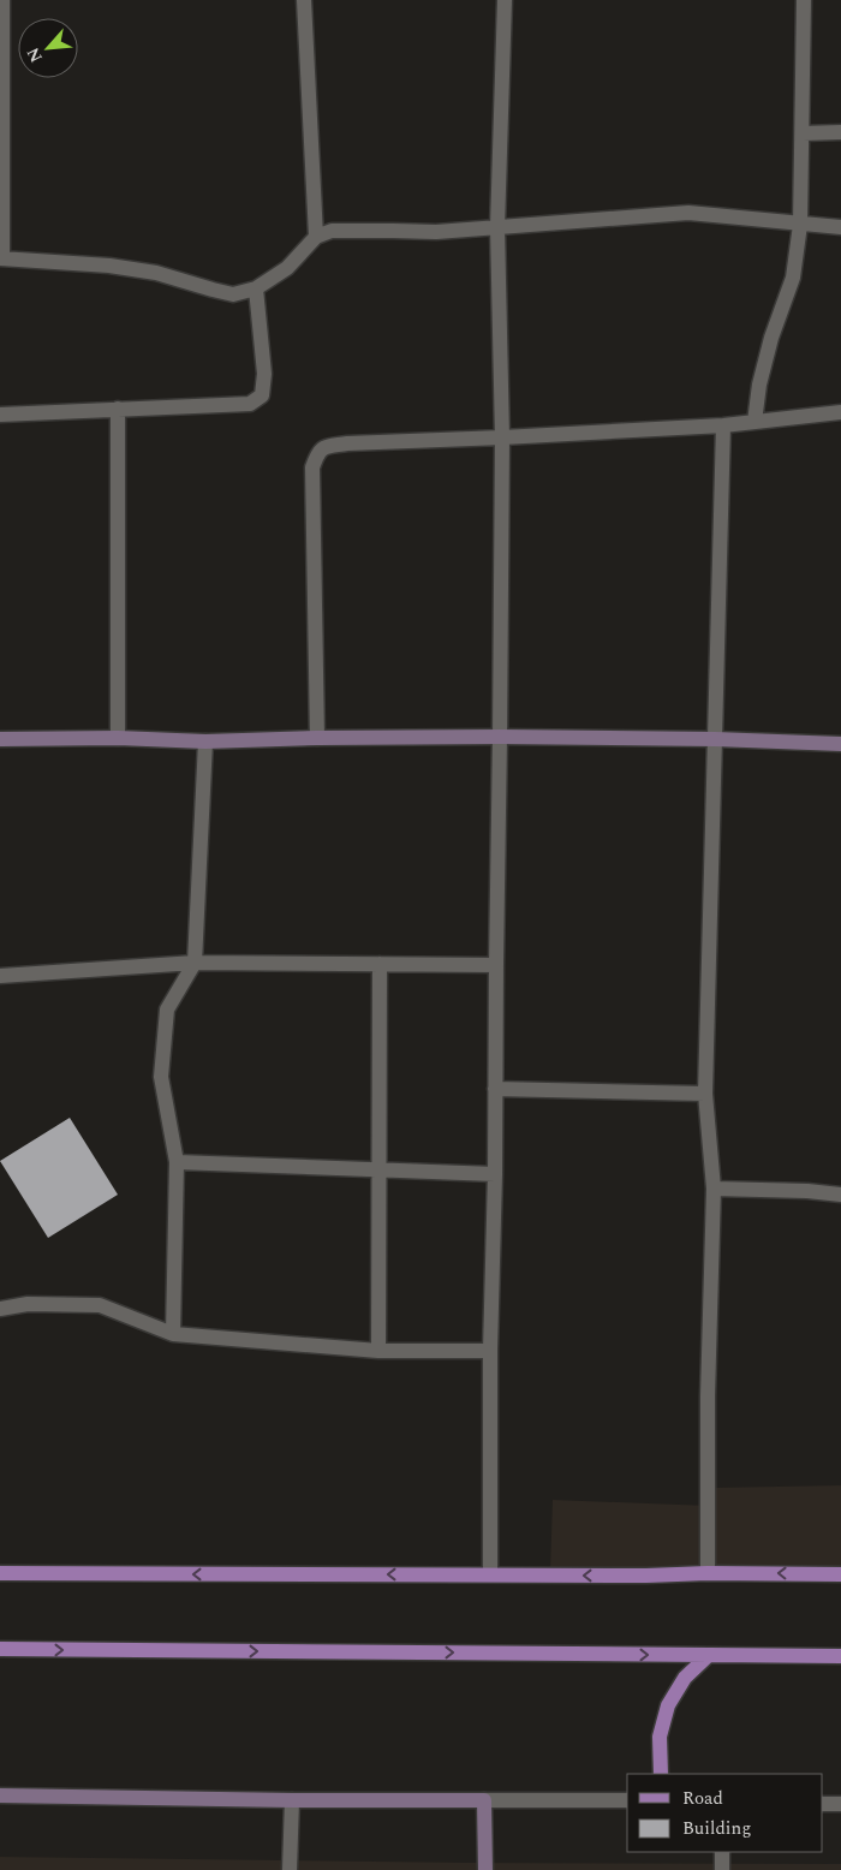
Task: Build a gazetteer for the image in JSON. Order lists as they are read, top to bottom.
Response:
{
  "legend": ["Road", "Building"],
  "north": "bottom left"
}
